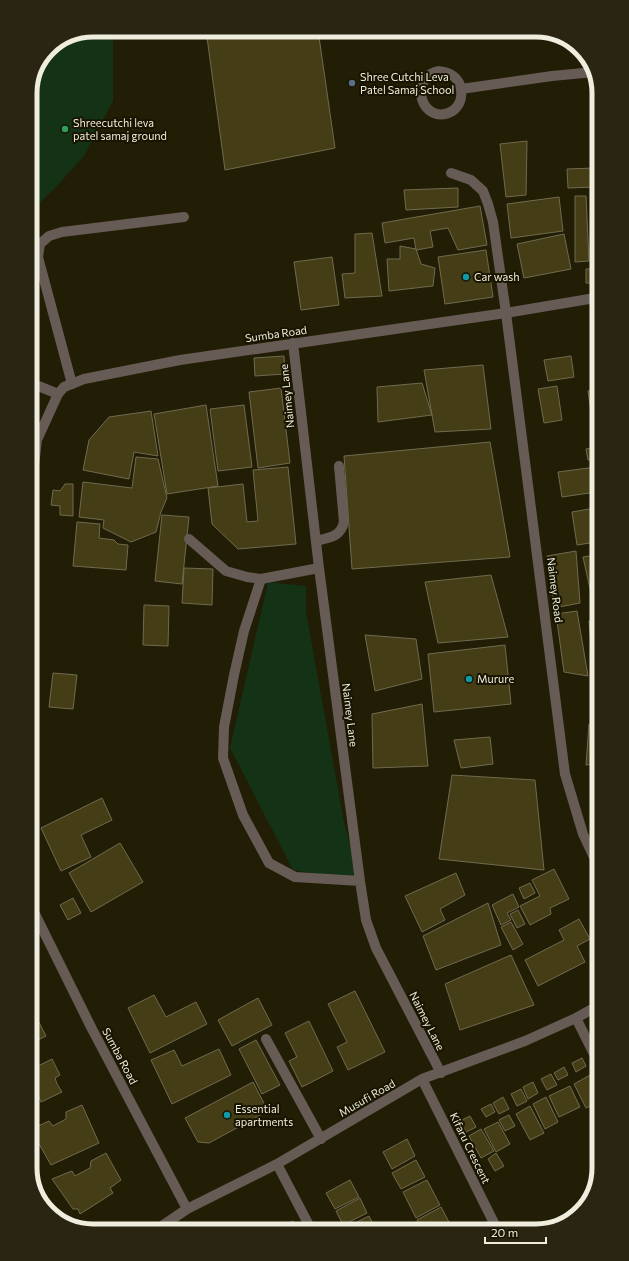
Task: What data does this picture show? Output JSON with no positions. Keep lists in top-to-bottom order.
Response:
{
  "streets": {
    "street": [
      "Sumba Road",
      "Naimey Lane",
      "Naimey Road",
      "Musufi Road",
      "Kifaru Crescent"
    ]
  },
  "crossings": [
    ["Sumba Road", "Naimey Lane"],
    ["Sumba Road", "Naimey Road"],
    ["Sumba Road", "Musufi Road"],
    ["Naimey Lane", "Musufi Road"],
    ["Musufi Road", "Kifaru Crescent"]
  ],
  "places": [
    "Shree Cutchi Leva Patel Samaj School",
    "Shreecutchi leva patel samaj ground",
    "Car wash",
    "Murure",
    "Essential apartments"
  ],
  "scale_bar": "20 m"
}
